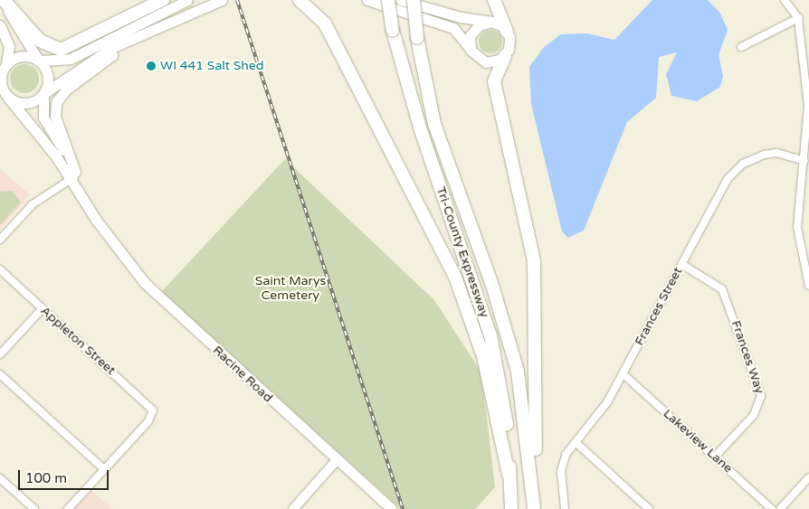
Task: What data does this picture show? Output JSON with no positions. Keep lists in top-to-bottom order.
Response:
{
  "streets": {
    "highway": ["Tri-County Expressway"],
    "main road": ["Racine Road"],
    "street": [
      "Frances Street",
      "Appleton Street",
      "Frances Way",
      "Lakeview Lane"
    ]
  },
  "crossings": [
    ["Frances Street", "Frances Way"],
    ["Frances Street", "Lakeview Lane"],
    ["Frances Way", "Lakeview Lane"]
  ],
  "parks": ["Saint Marys Cemetery"],
  "places": ["WI 441 Salt Shed"],
  "scale_bar": "100 m"
}
